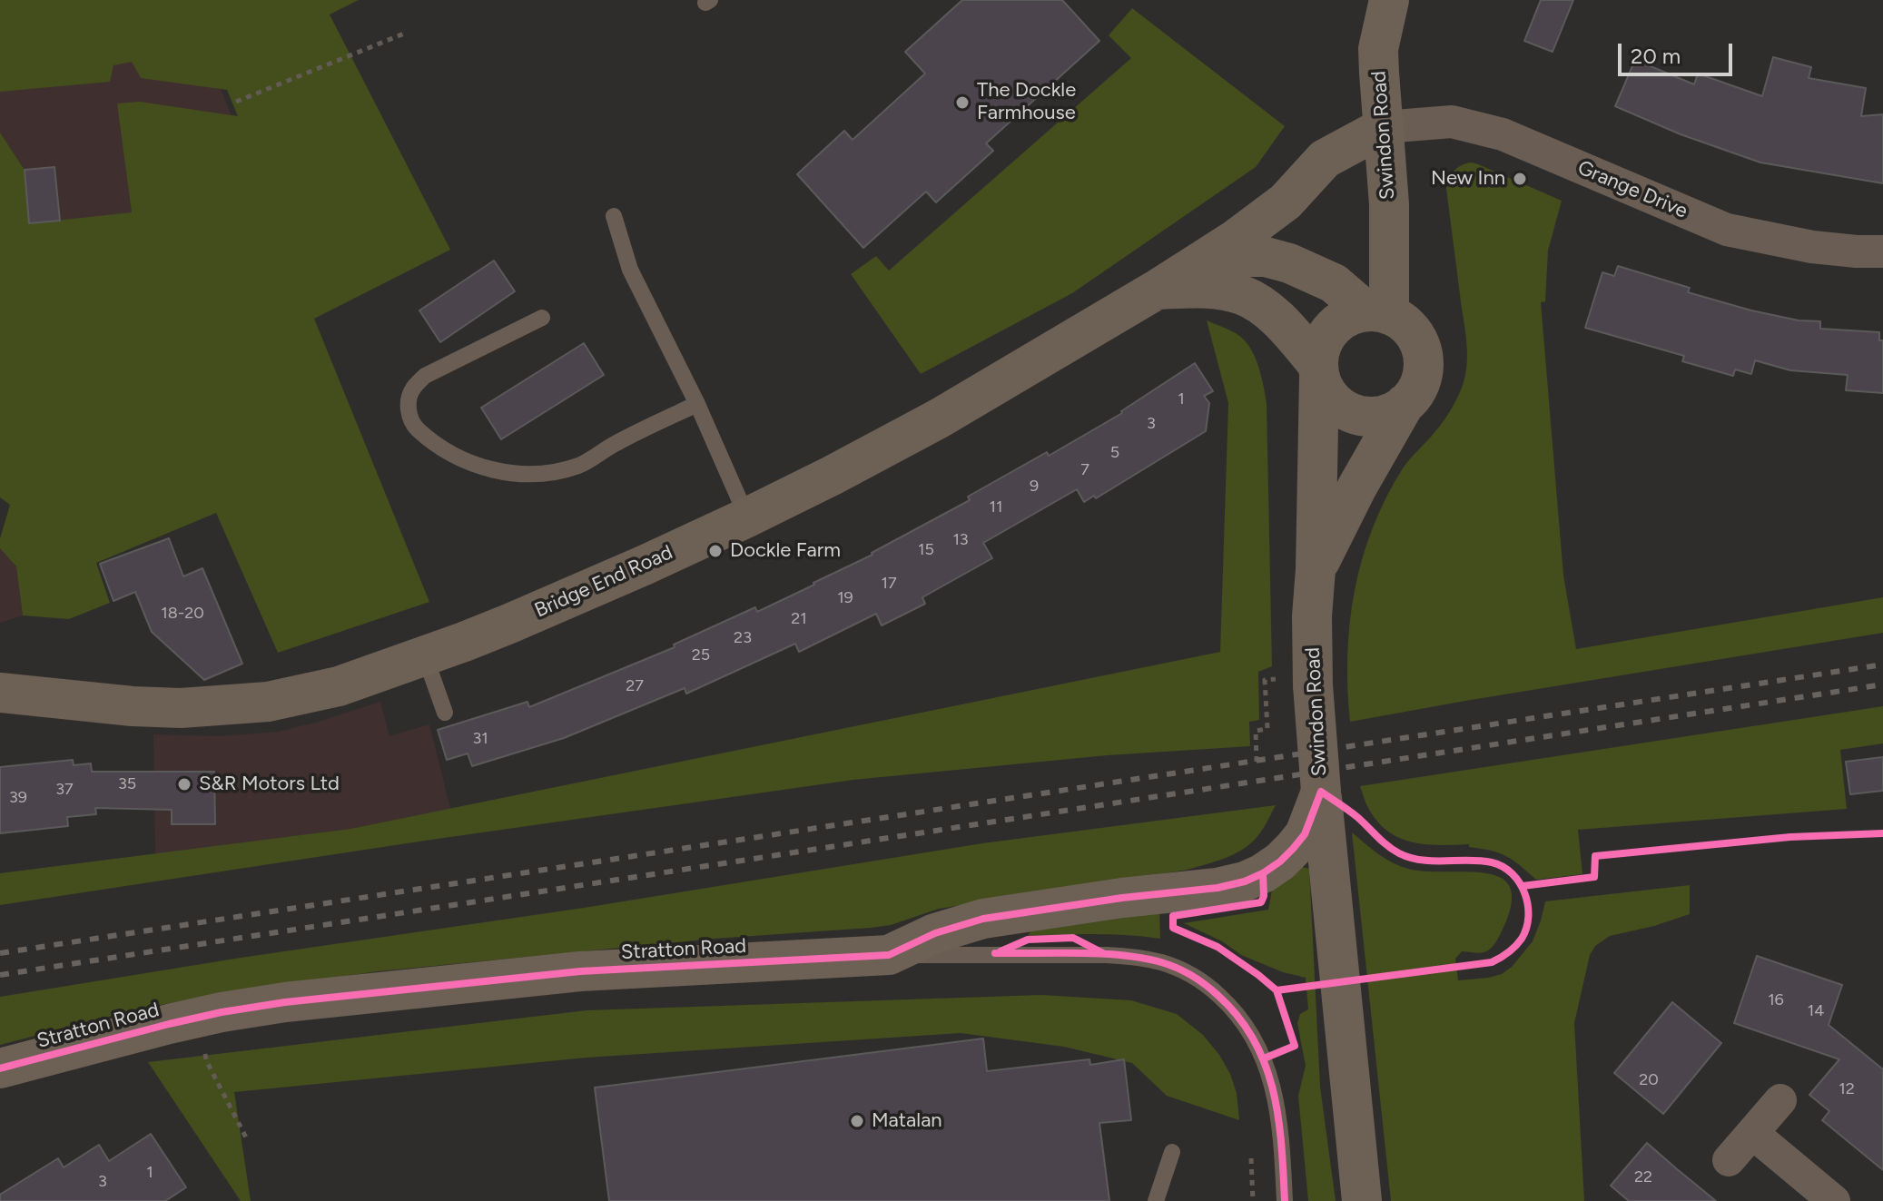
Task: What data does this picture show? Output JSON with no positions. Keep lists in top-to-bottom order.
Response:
{
  "streets": {
    "main road": ["Swindon Road", "Bridge End Road", "Stratton Road"],
    "street": ["Grange Drive"]
  },
  "crossings": [
    ["Swindon Road", "Grange Drive"],
    ["Swindon Road", "Bridge End Road"],
    ["Swindon Road", "Stratton Road"],
    ["Grange Drive", "Bridge End Road"]
  ],
  "places": [
    "The Dockle Farmhouse",
    "New Inn",
    "Dockle Farm",
    "S&R Motors Ltd",
    "Matalan"
  ],
  "house_numbers": [
    "1",
    "3",
    "5",
    "7",
    "9",
    "11",
    "13",
    "15",
    "17",
    "19",
    "18-20",
    "21",
    "23",
    "25",
    "27",
    "31",
    "35",
    "37",
    "39",
    "16",
    "14",
    "20",
    "12",
    "1",
    "22",
    "3"
  ],
  "scale_bar": "20 m"
}
